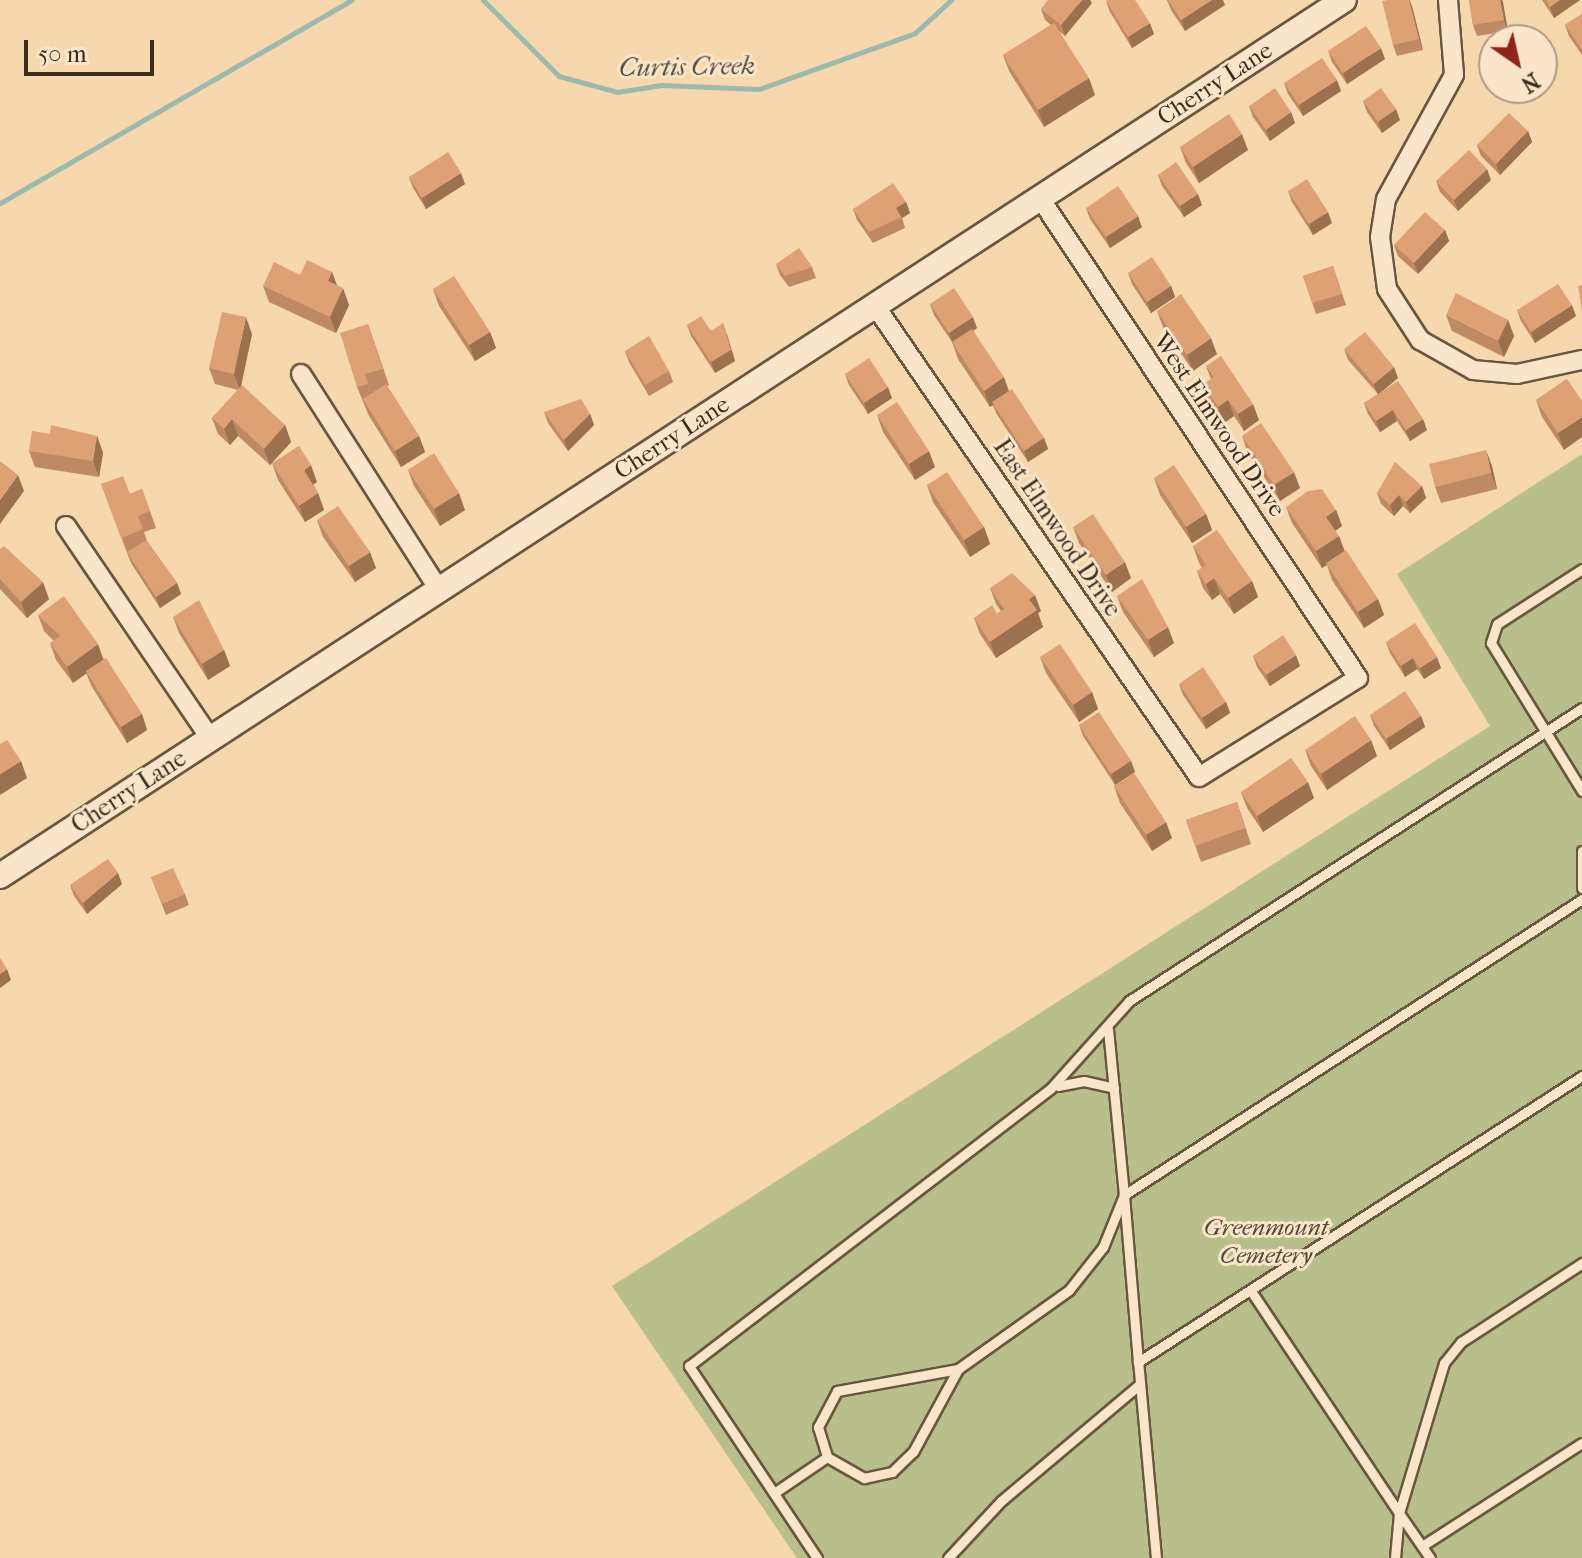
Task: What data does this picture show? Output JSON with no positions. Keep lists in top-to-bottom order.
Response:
{
  "streets": {
    "street": ["Cherry Lane", "West Elmwood Drive", "East Elmwood Drive"]
  },
  "crossings": [
    ["Cherry Lane", "West Elmwood Drive"],
    ["Cherry Lane", "East Elmwood Drive"],
    ["West Elmwood Drive", "East Elmwood Drive"]
  ],
  "water": ["Curtis Creek"],
  "parks": ["Greenmount Cemetery"],
  "scale_bar": "50 m",
  "north": "bottom right"
}
